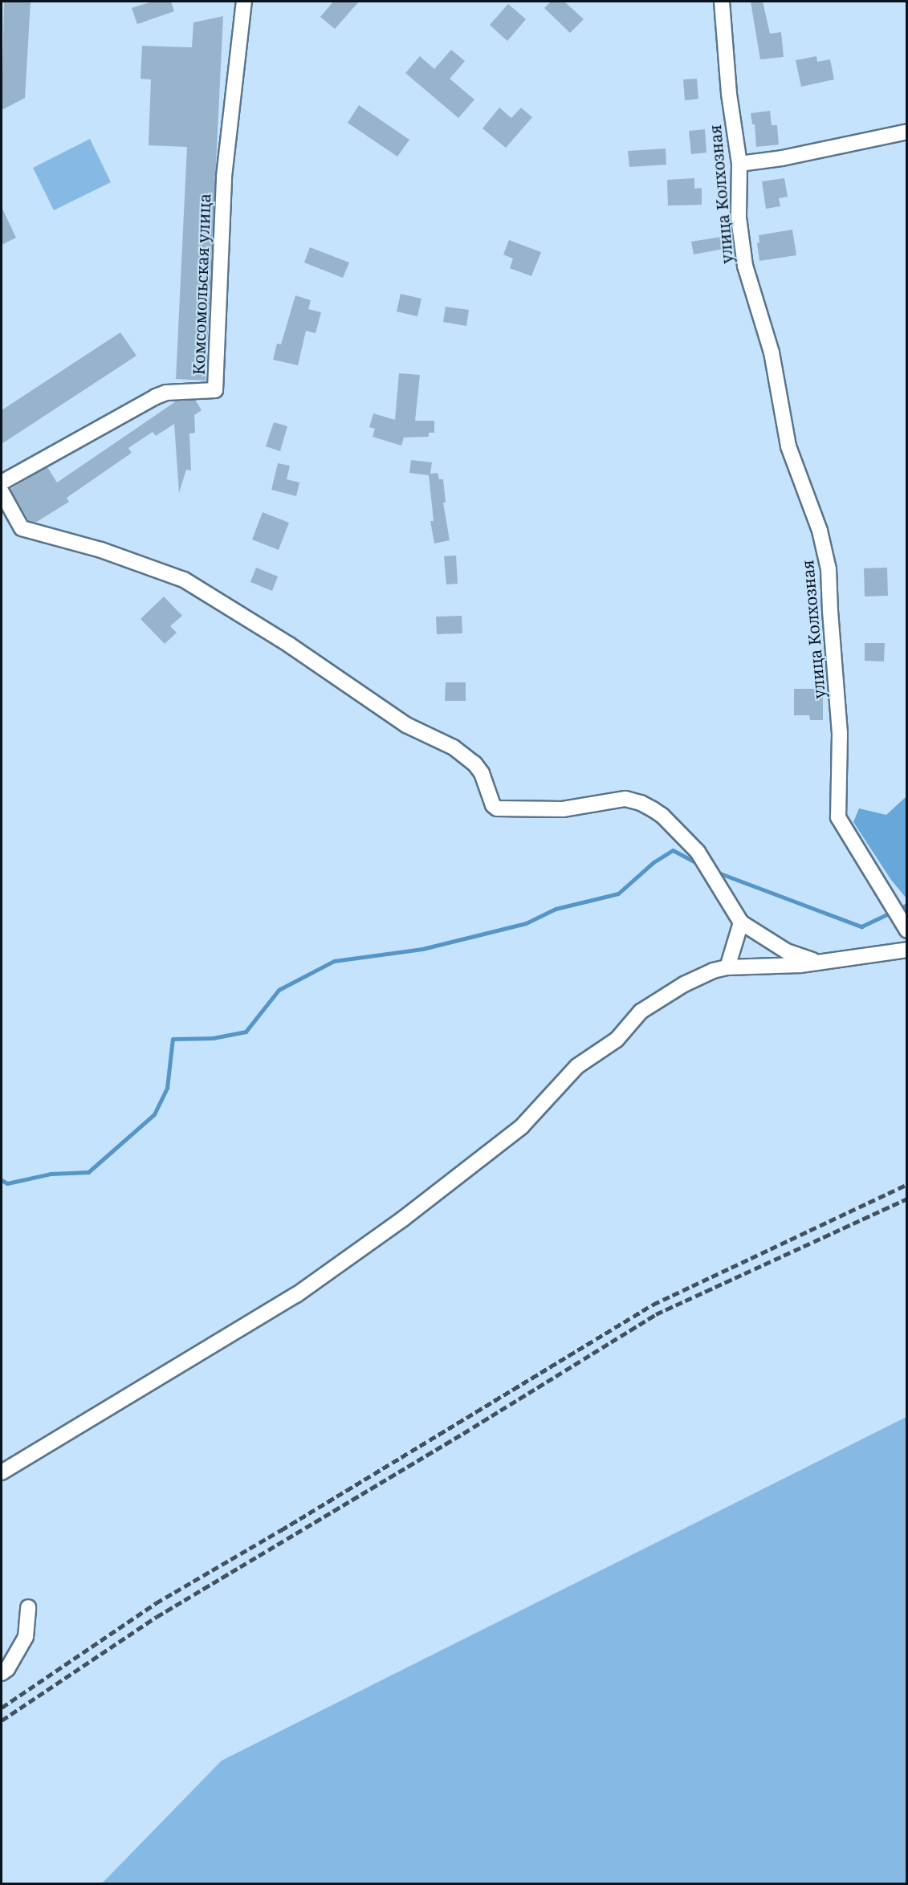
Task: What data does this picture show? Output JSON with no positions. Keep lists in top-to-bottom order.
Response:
{
  "streets": {
    "street": ["улица Колхозная", "Комсомольская улица"]
  }
}
